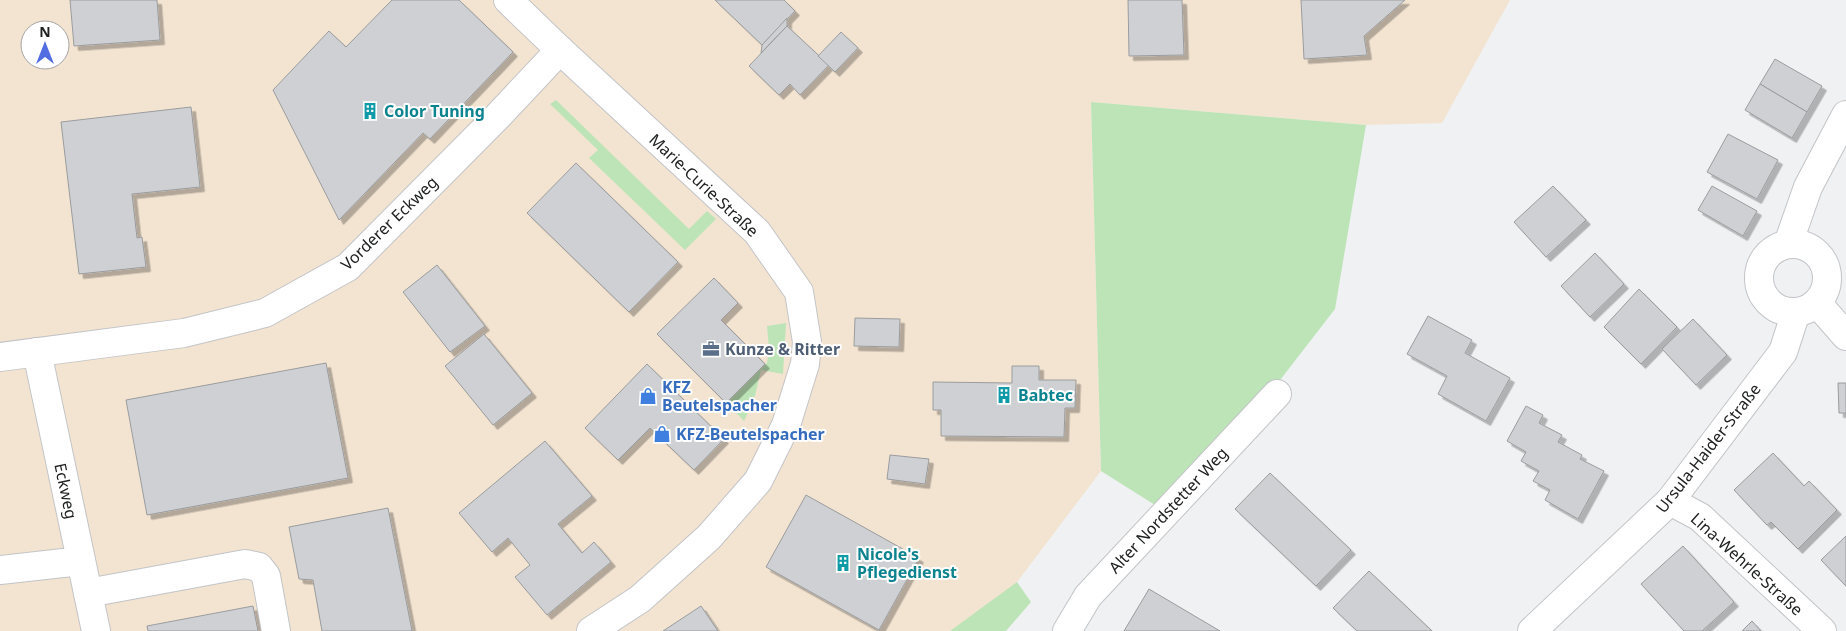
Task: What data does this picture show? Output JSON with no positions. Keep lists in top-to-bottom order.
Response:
{
  "streets": {
    "street": [
      "Marie-Curie-Straße",
      "Vorderer Eckweg",
      "Ursula-Haider-Straße",
      "Eckweg",
      "Alter Nordstetter Weg",
      "Lina-Wehrle-Straße"
    ]
  },
  "crossings": [
    ["Marie-Curie-Straße", "Vorderer Eckweg"],
    ["Vorderer Eckweg", "Eckweg"],
    ["Ursula-Haider-Straße", "Lina-Wehrle-Straße"]
  ],
  "places": {
    "building": ["Color Tuning", "Babtec", "Nicole's Pflegedienst"],
    "office": ["Kunze & Ritter"],
    "shop": ["KFZ Beutelspacher", "KFZ-Beutelspacher"]
  },
  "north": "top"
}
